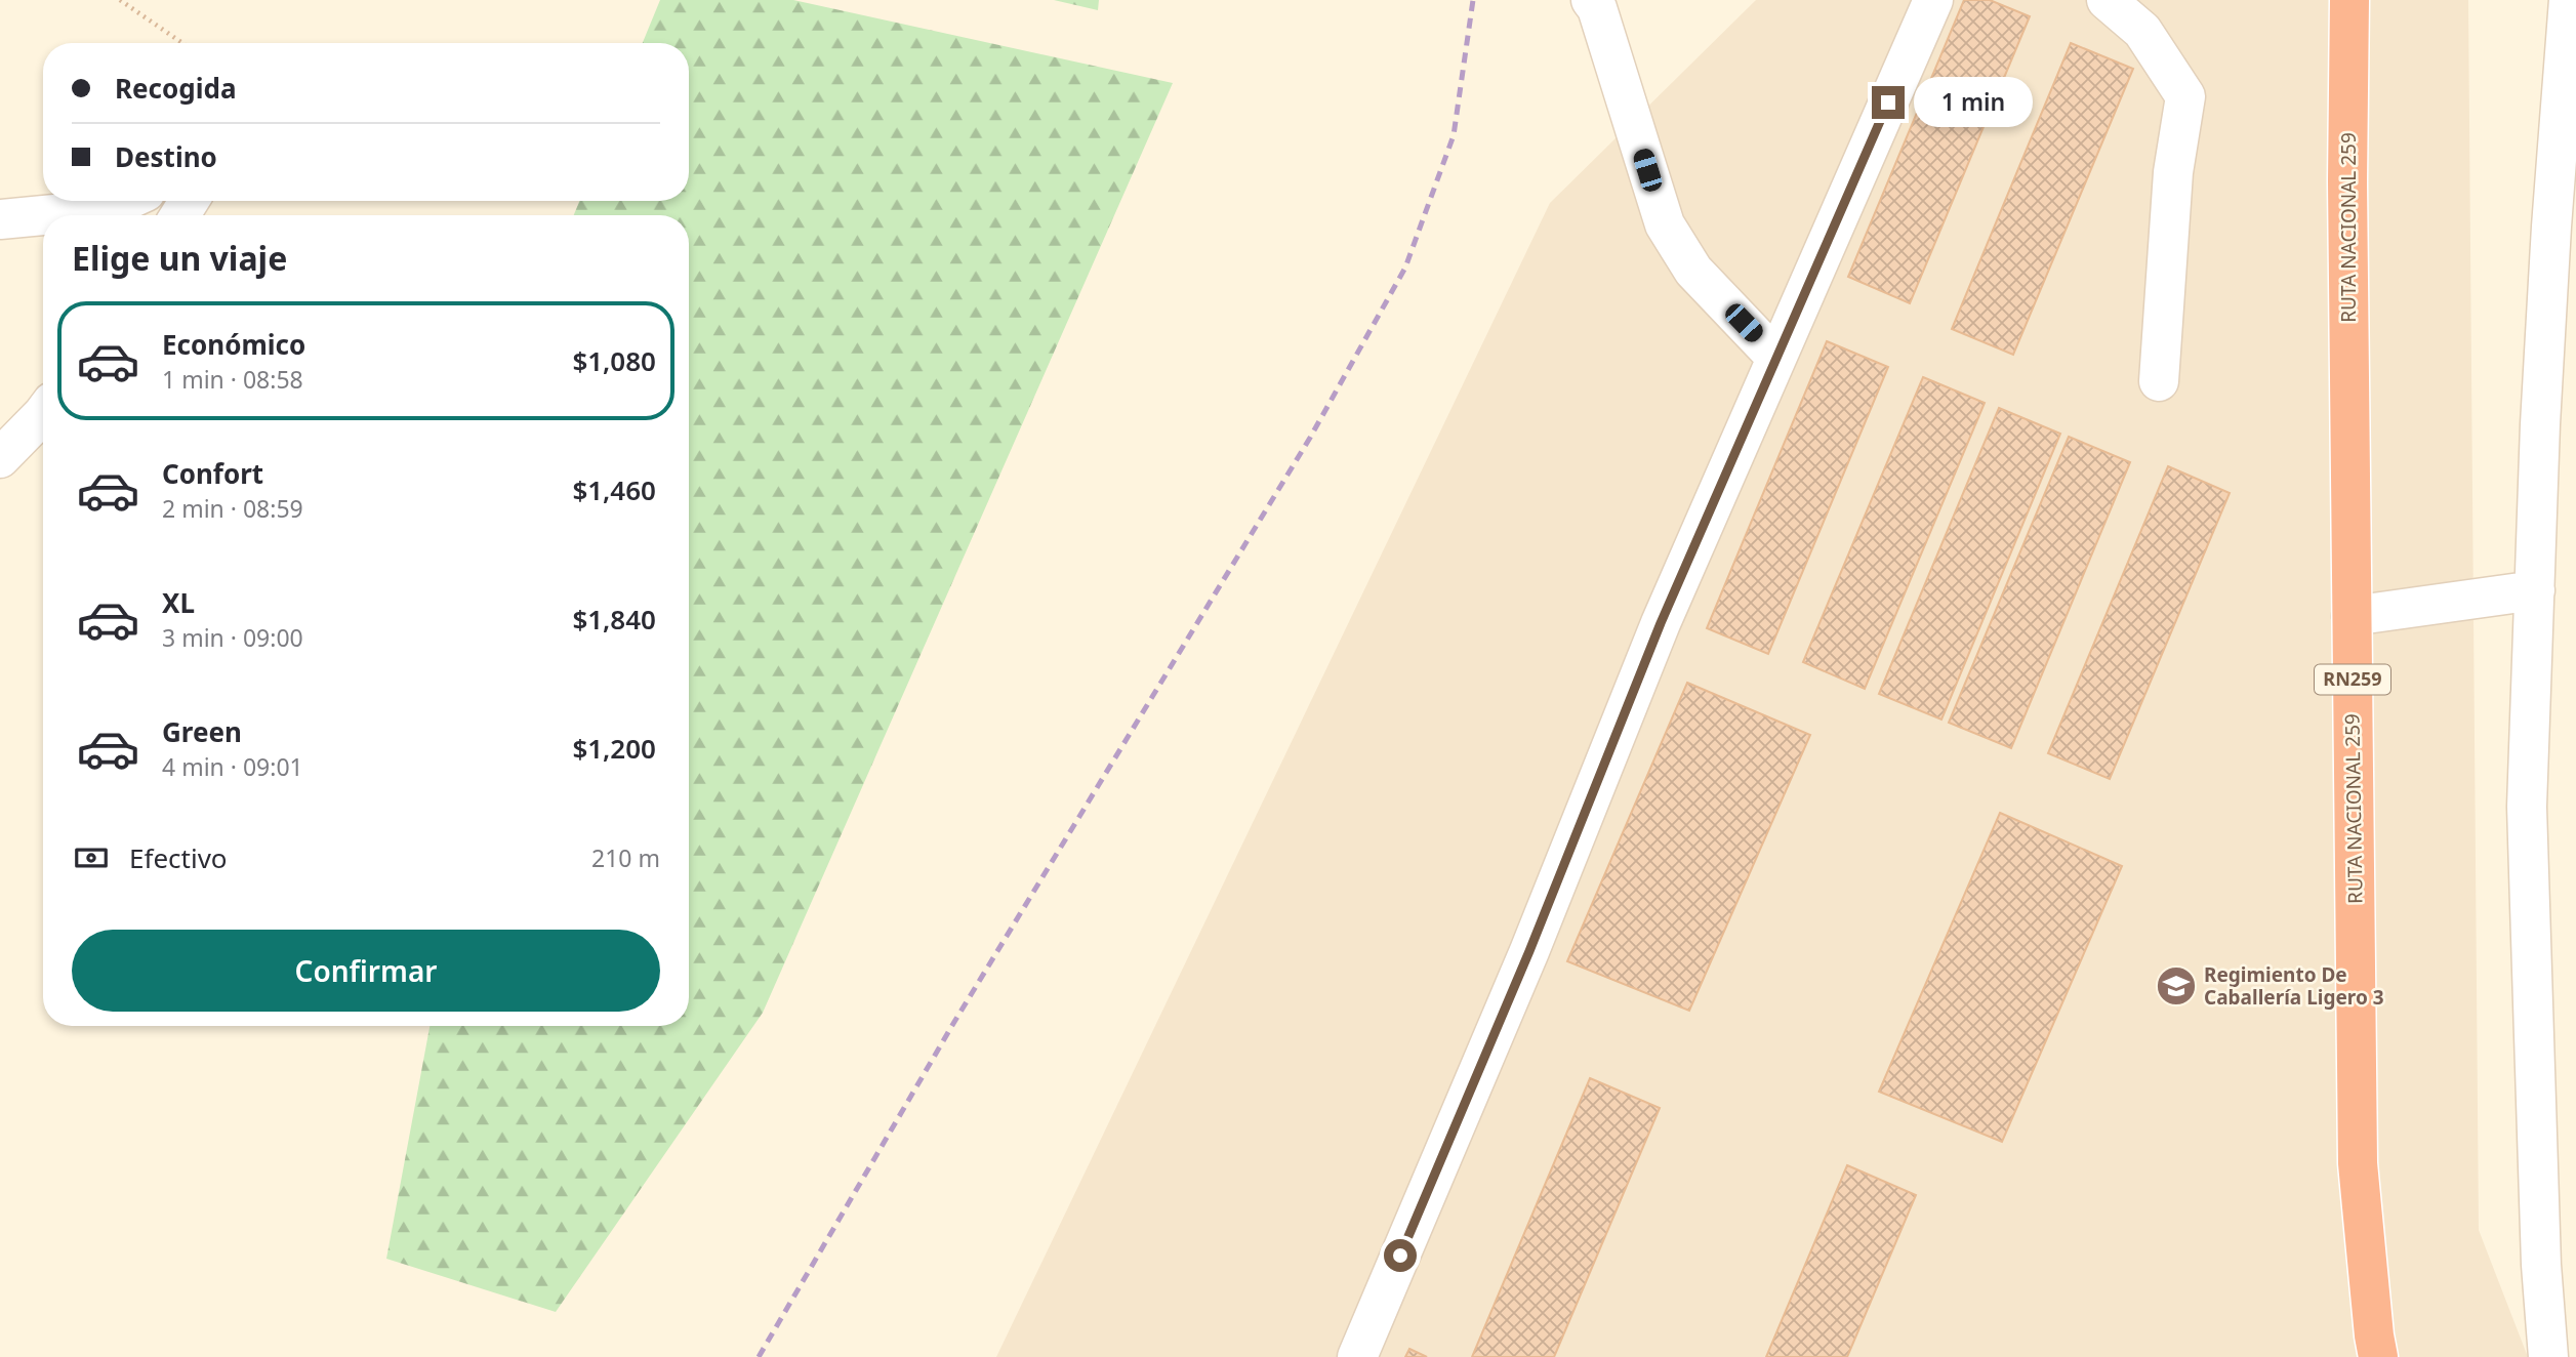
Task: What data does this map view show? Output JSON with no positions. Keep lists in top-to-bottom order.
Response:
{
  "streets": {
    "highway": ["RUTA NACIONAL 259", "RN259"]
  },
  "places": {
    "school or university": ["Regimiento De Caballería Ligero 3"]
  },
  "page": {
    "banner": ["Recogida", "Destino"],
    "bubble": "1 min",
    "heading": "Elige un viaje",
    "list": [
      {
        "name": "Económico",
        "note": "1 min · 08:58",
        "value": "$1,080"
      },
      {
        "name": "Confort",
        "note": "2 min · 08:59",
        "value": "$1,460"
      },
      {
        "name": "XL",
        "note": "3 min · 09:00",
        "value": "$1,840"
      },
      {
        "name": "Green",
        "note": "4 min · 09:01",
        "value": "$1,200"
      }
    ],
    "pay": ["Efectivo", "210 m"],
    "buttons": "Confirmar"
  }
}
